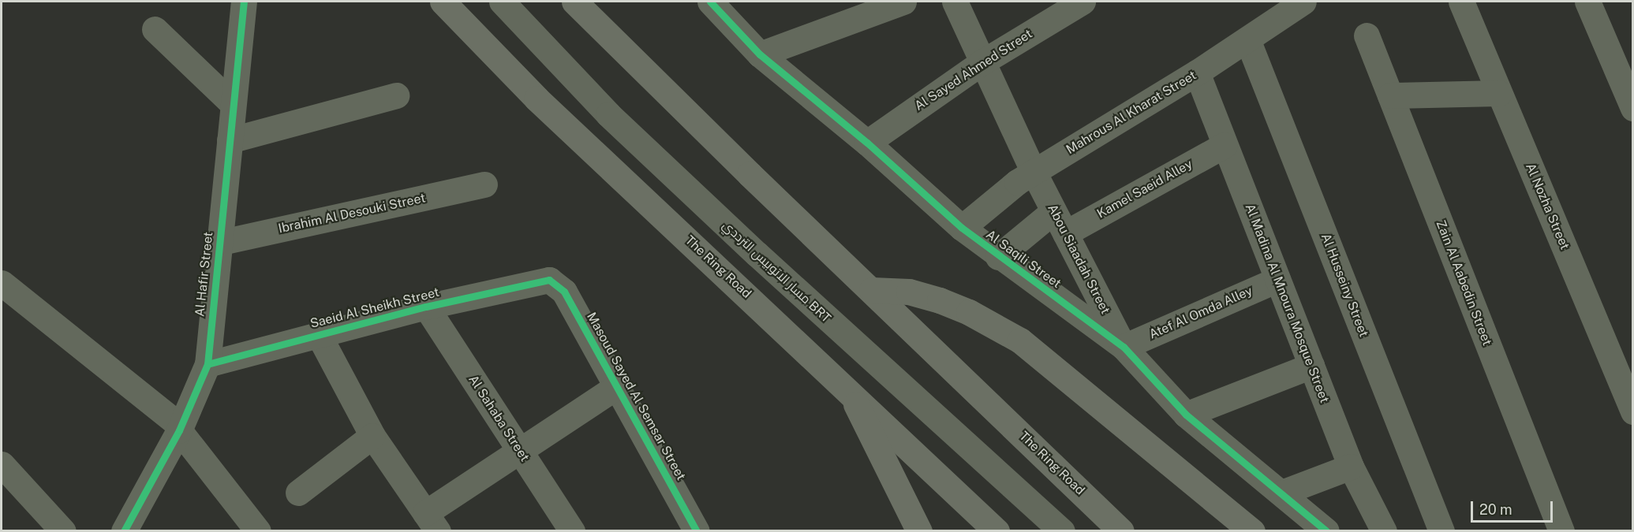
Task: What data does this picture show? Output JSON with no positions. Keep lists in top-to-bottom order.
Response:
{
  "streets": {
    "highway": ["The Ring Road"],
    "street": [
      "Al Sayed Ahmed Street",
      "Mahrous Al Kharat Street",
      "Kamel Saeid Alley",
      "Al Nozha Street",
      "Ibrahim Al Desouki Street",
      "Al Saqili Street",
      "Abou Siaadah Street",
      "مسار الاتوبيس الترددي BRT",
      "Al Hafir Street",
      "Zain Al Aabedin Street",
      "Al Husseiny Street",
      "Al Madina Al Mnoura Mosque Street",
      "Saeid Al Sheikh Street",
      "Atef Al Omda Alley",
      "Masoud Sayed Al Semsar Street",
      "Al Sahaba Street"
    ]
  },
  "crossings": [
    ["Al Sayed Ahmed Street", "Al Saqili Street"],
    ["Al Sayed Ahmed Street", "Abou Siaadah Street"],
    ["Mahrous Al Kharat Street", "Al Saqili Street"],
    ["Mahrous Al Kharat Street", "Abou Siaadah Street"],
    ["Mahrous Al Kharat Street", "Al Husseiny Street"],
    ["Mahrous Al Kharat Street", "Al Madina Al Mnoura Mosque Street"],
    ["Kamel Saeid Alley", "Al Saqili Street"],
    ["Kamel Saeid Alley", "Abou Siaadah Street"],
    ["Kamel Saeid Alley", "Al Madina Al Mnoura Mosque Street"],
    ["Ibrahim Al Desouki Street", "Al Hafir Street"],
    ["Al Saqili Street", "Abou Siaadah Street"],
    ["Al Saqili Street", "Atef Al Omda Alley"],
    ["Abou Siaadah Street", "Atef Al Omda Alley"],
    ["Al Hafir Street", "Saeid Al Sheikh Street"],
    ["Al Madina Al Mnoura Mosque Street", "Atef Al Omda Alley"],
    ["Saeid Al Sheikh Street", "Masoud Sayed Al Semsar Street"],
    ["Saeid Al Sheikh Street", "Al Sahaba Street"]
  ],
  "scale_bar": "20 m"
}
